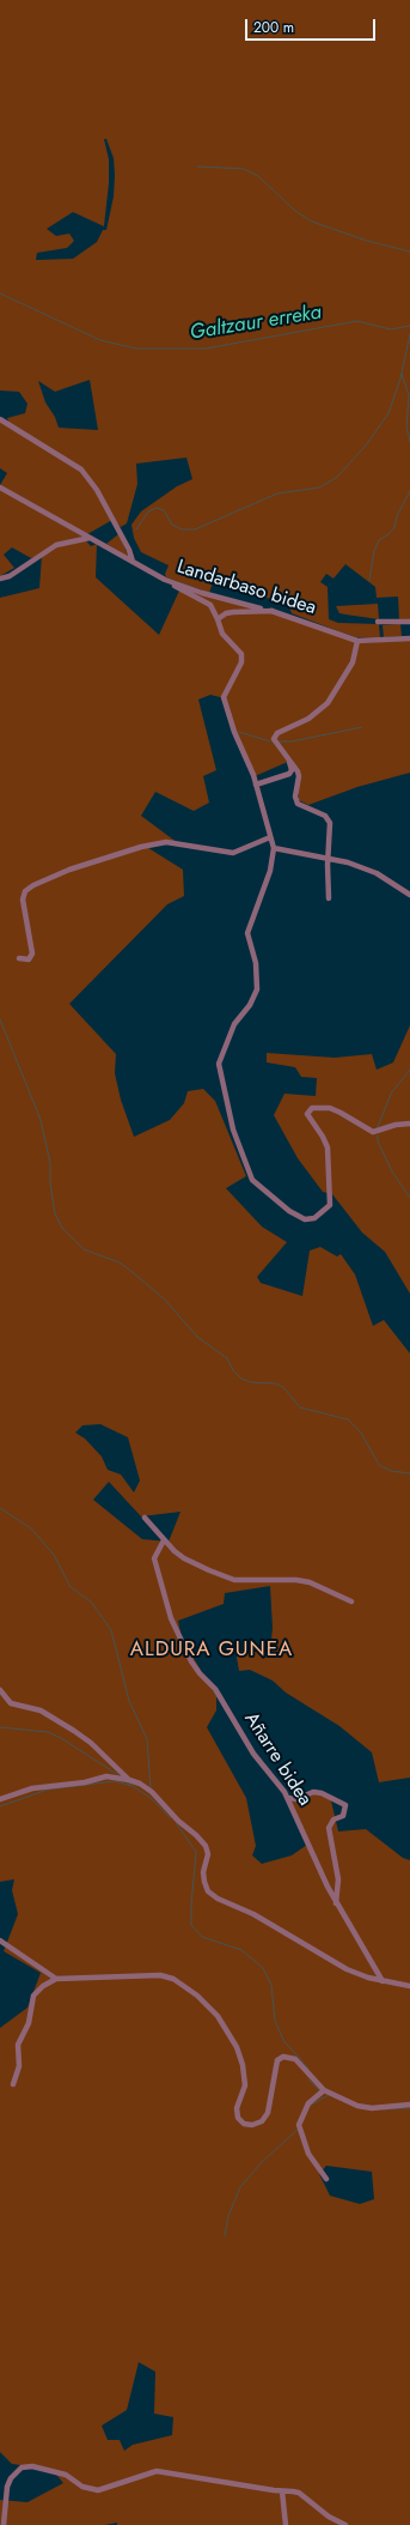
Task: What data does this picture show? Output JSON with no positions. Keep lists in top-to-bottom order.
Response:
{
  "streets": {
    "street": ["Landarbaso bidea", "Añarre bidea"]
  },
  "districts": ["ALDURA GUNEA"],
  "water": ["Galtzaur erreka"],
  "scale_bar": "200 m"
}
